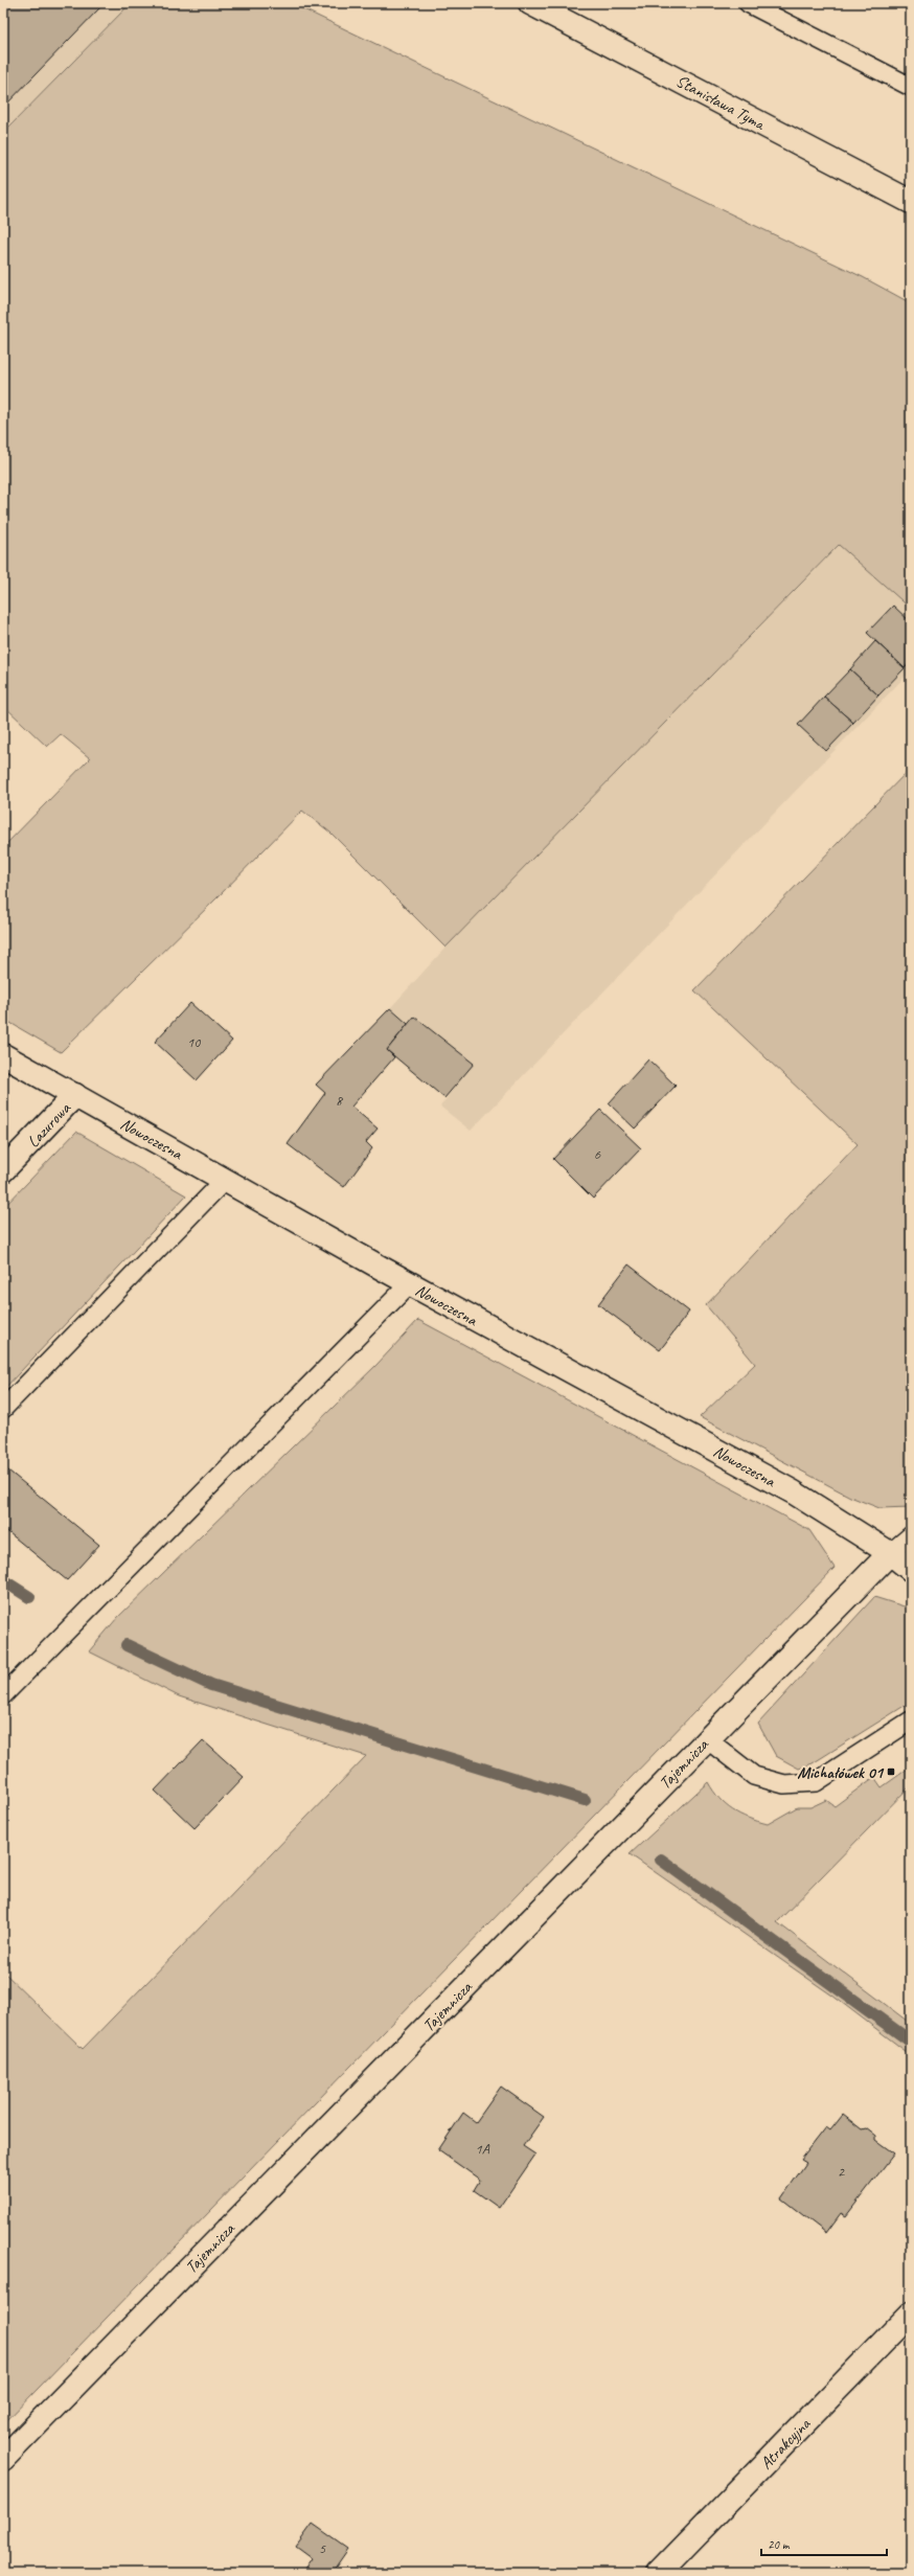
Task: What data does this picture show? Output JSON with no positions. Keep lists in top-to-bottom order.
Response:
{
  "streets": {
    "street": [
      "Stanisława Tyma",
      "Lazurowa",
      "Nowoczesna",
      "Tajemnicza",
      "Atrakcyjna"
    ]
  },
  "crossings": [
    ["Lazurowa", "Nowoczesna"],
    ["Nowoczesna", "Tajemnicza"]
  ],
  "places": {
    "transit": ["Michałówek 01"]
  },
  "house_numbers": [
    "10",
    "8",
    "6",
    "1A",
    "2",
    "5"
  ],
  "scale_bar": "20 m"
}
